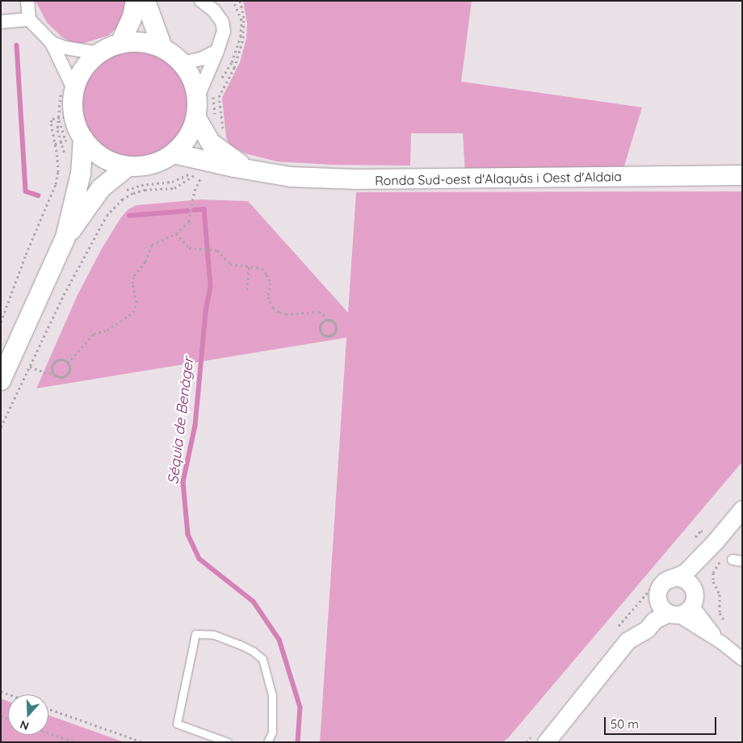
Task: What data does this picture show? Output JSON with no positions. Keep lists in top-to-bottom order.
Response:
{
  "streets": {
    "main road": ["Ronda Sud-oest d'Alaquàs i Oest d'Aldaia"]
  },
  "water": ["Séquia de Benàger"],
  "scale_bar": "50 m",
  "north": "bottom"
}
